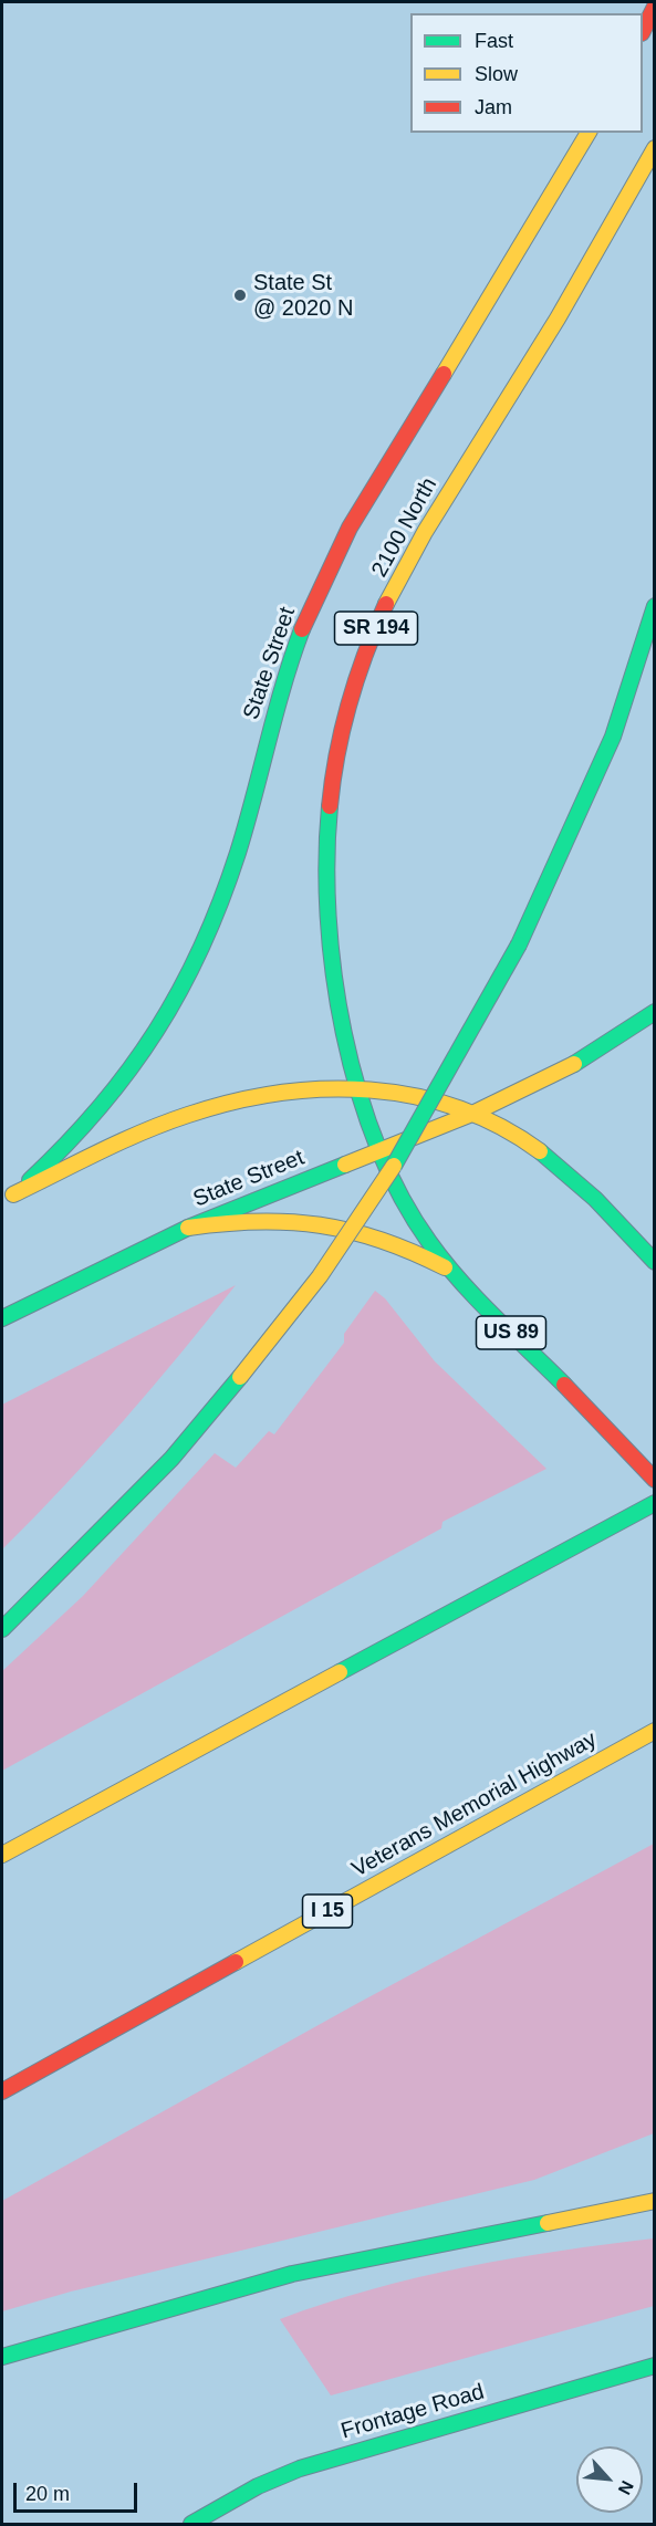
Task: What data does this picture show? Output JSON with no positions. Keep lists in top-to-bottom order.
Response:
{
  "streets": {
    "main road": [
      "2100 North",
      "SR 194",
      "State Street",
      "US 89",
      "Veterans Memorial Highway",
      "I 15",
      "Frontage Road"
    ]
  },
  "crossings": [
    ["2100 North", "SR 194"],
    ["SR 194", "State Street"],
    ["SR 194", "US 89"],
    ["State Street", "US 89"]
  ],
  "places": ["State St @ 2020 N"],
  "legend": ["Fast", "Slow", "Jam"],
  "scale_bar": "20 m",
  "north": "bottom right"
}
